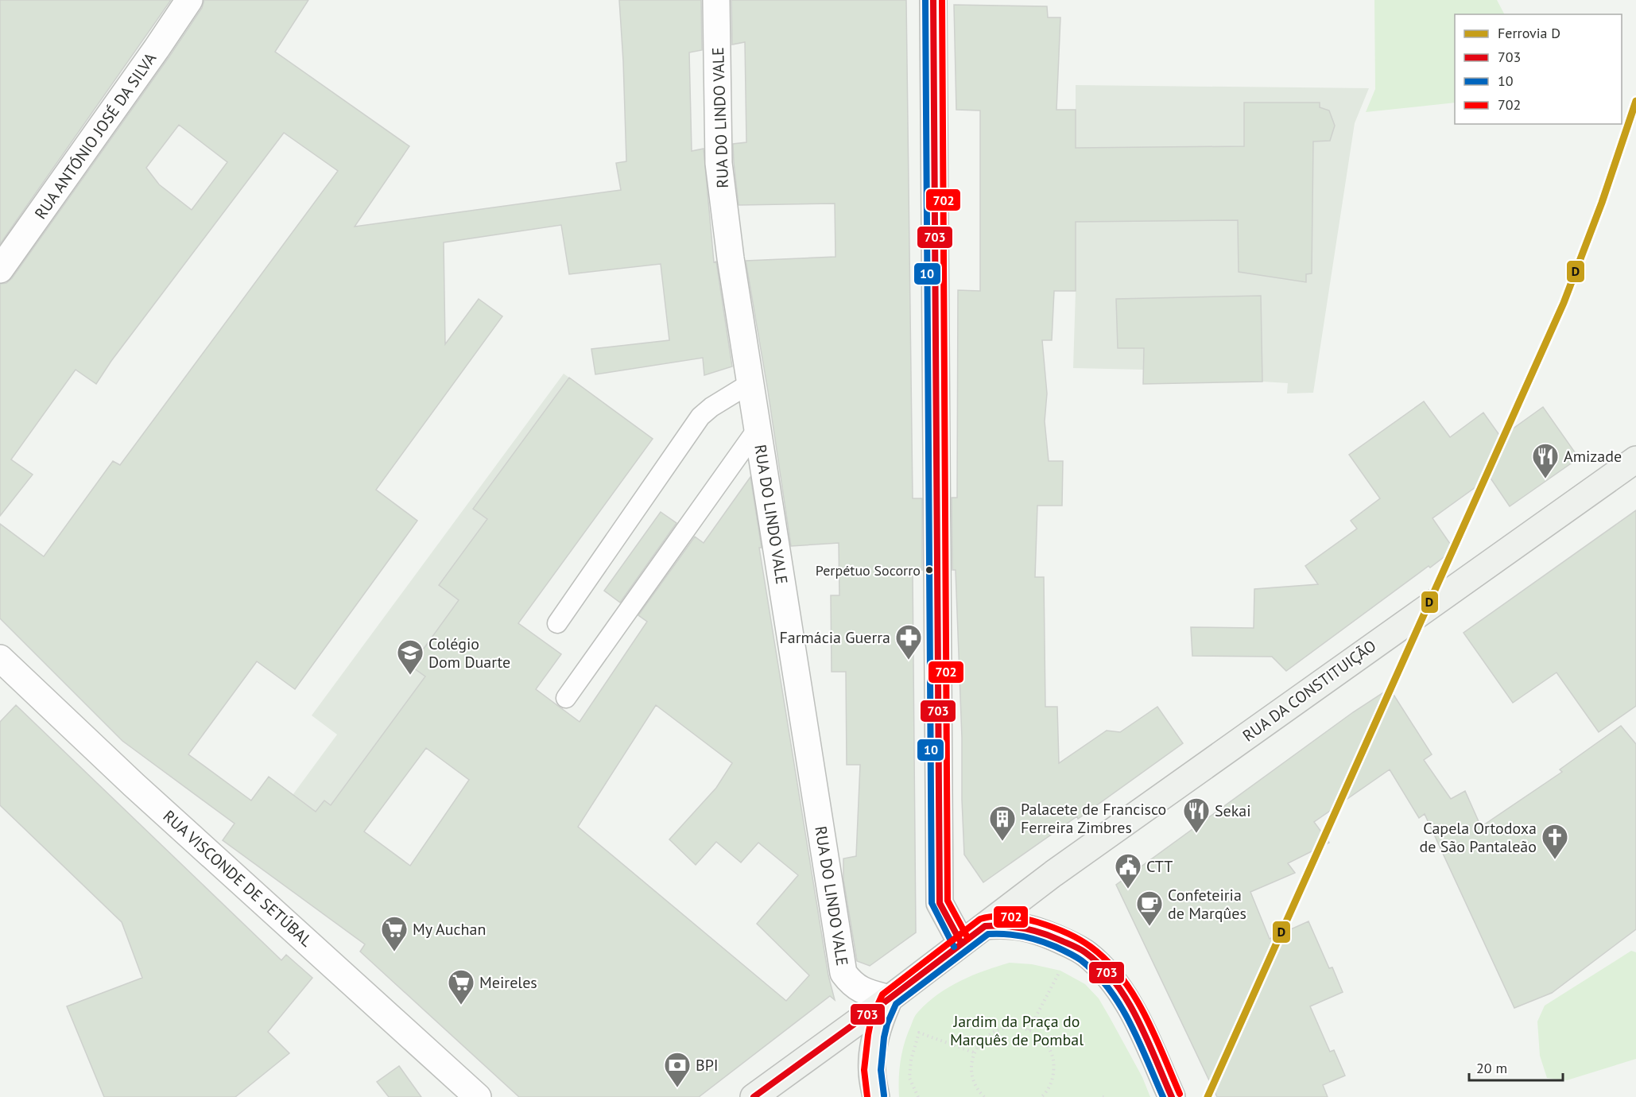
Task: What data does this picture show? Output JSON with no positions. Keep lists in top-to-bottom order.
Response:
{
  "streets": {
    "main road": ["RUA DA CONSTITUIÇÃO"],
    "street": ["RUA DO LINDO VALE", "RUA ANTÓNIO JOSÉ DA SILVA", "RUA VISCONDE DE SETÚBAL"]
  },
  "crossings": [
    ["RUA DO LINDO VALE", "RUA DA CONSTITUIÇÃO"]
  ],
  "parks": ["Jardim da Praça do Marquês de Pombal"],
  "places": {
    "restaurant": ["Amizade", "Sekai"],
    "other": ["Perpétuo Socorro"],
    "pharmacy": ["Farmácia Guerra"],
    "school or university": ["Colégio Dom Duarte"],
    "building": ["Palacete de Francisco Ferreira Zimbres"],
    "church": ["Capela Ortodoxa de São Pantaleão"],
    "public building": ["CTT"],
    "cafe": ["Confeteiria de Marqûes"],
    "supermarket": ["My Auchan", "Meireles"],
    "bank": ["BPI"]
  },
  "lines": [
    "transit line 703",
    "transit line 10",
    "transit line 702",
    "rail line D"
  ],
  "legend": [
    "Ferrovia D",
    "703",
    "10",
    "702"
  ],
  "scale_bar": "20 m"
}
